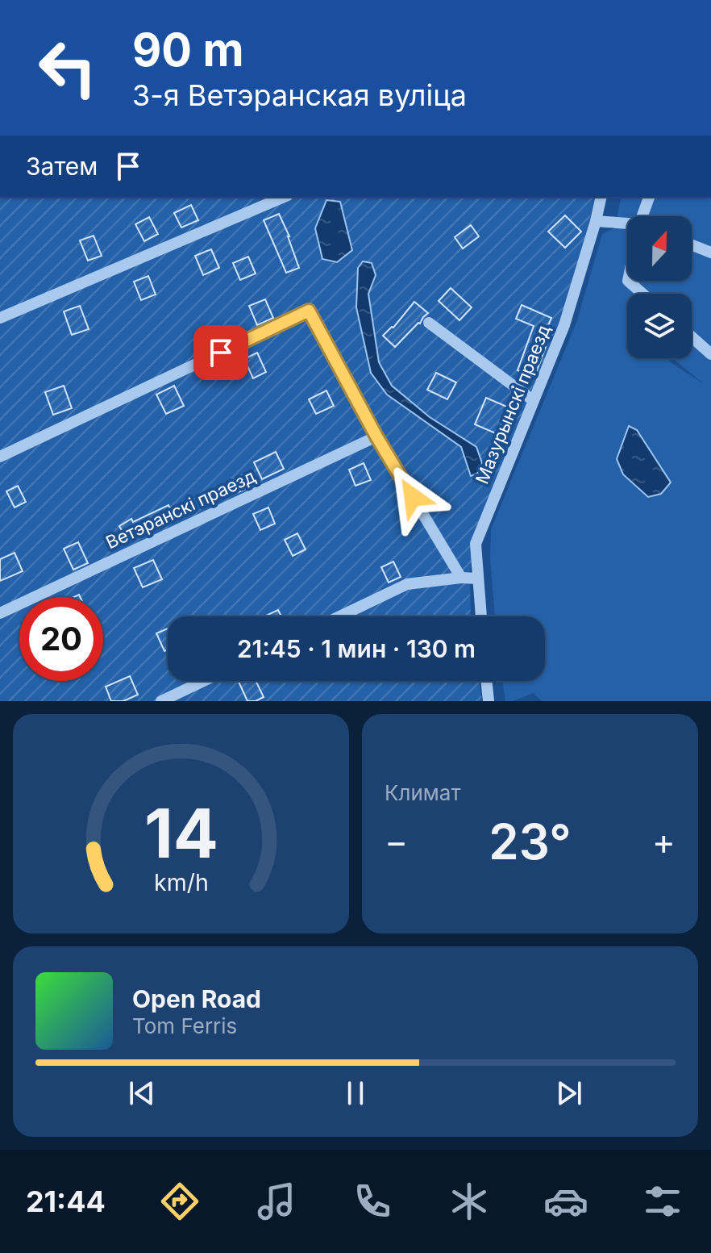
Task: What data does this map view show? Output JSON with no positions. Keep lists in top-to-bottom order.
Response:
{
  "streets": {
    "street": ["Мазурынскі праезд", "Ветэранскі праезд"]
  },
  "north": "top",
  "page": {
    "turn": ["90 m", "3-я Ветэранская вуліца"],
    "then": "Затем",
    "limit": "20",
    "trip": "21:45 · 1 мин · 130 m",
    "tile": "Климат",
    "heat": ["−", "23°", "+"],
    "song": ["Open Road", "Tom Ferris"],
    "tabs": "21:44",
    "gauge": ["14", "km/h"]
  }
}
